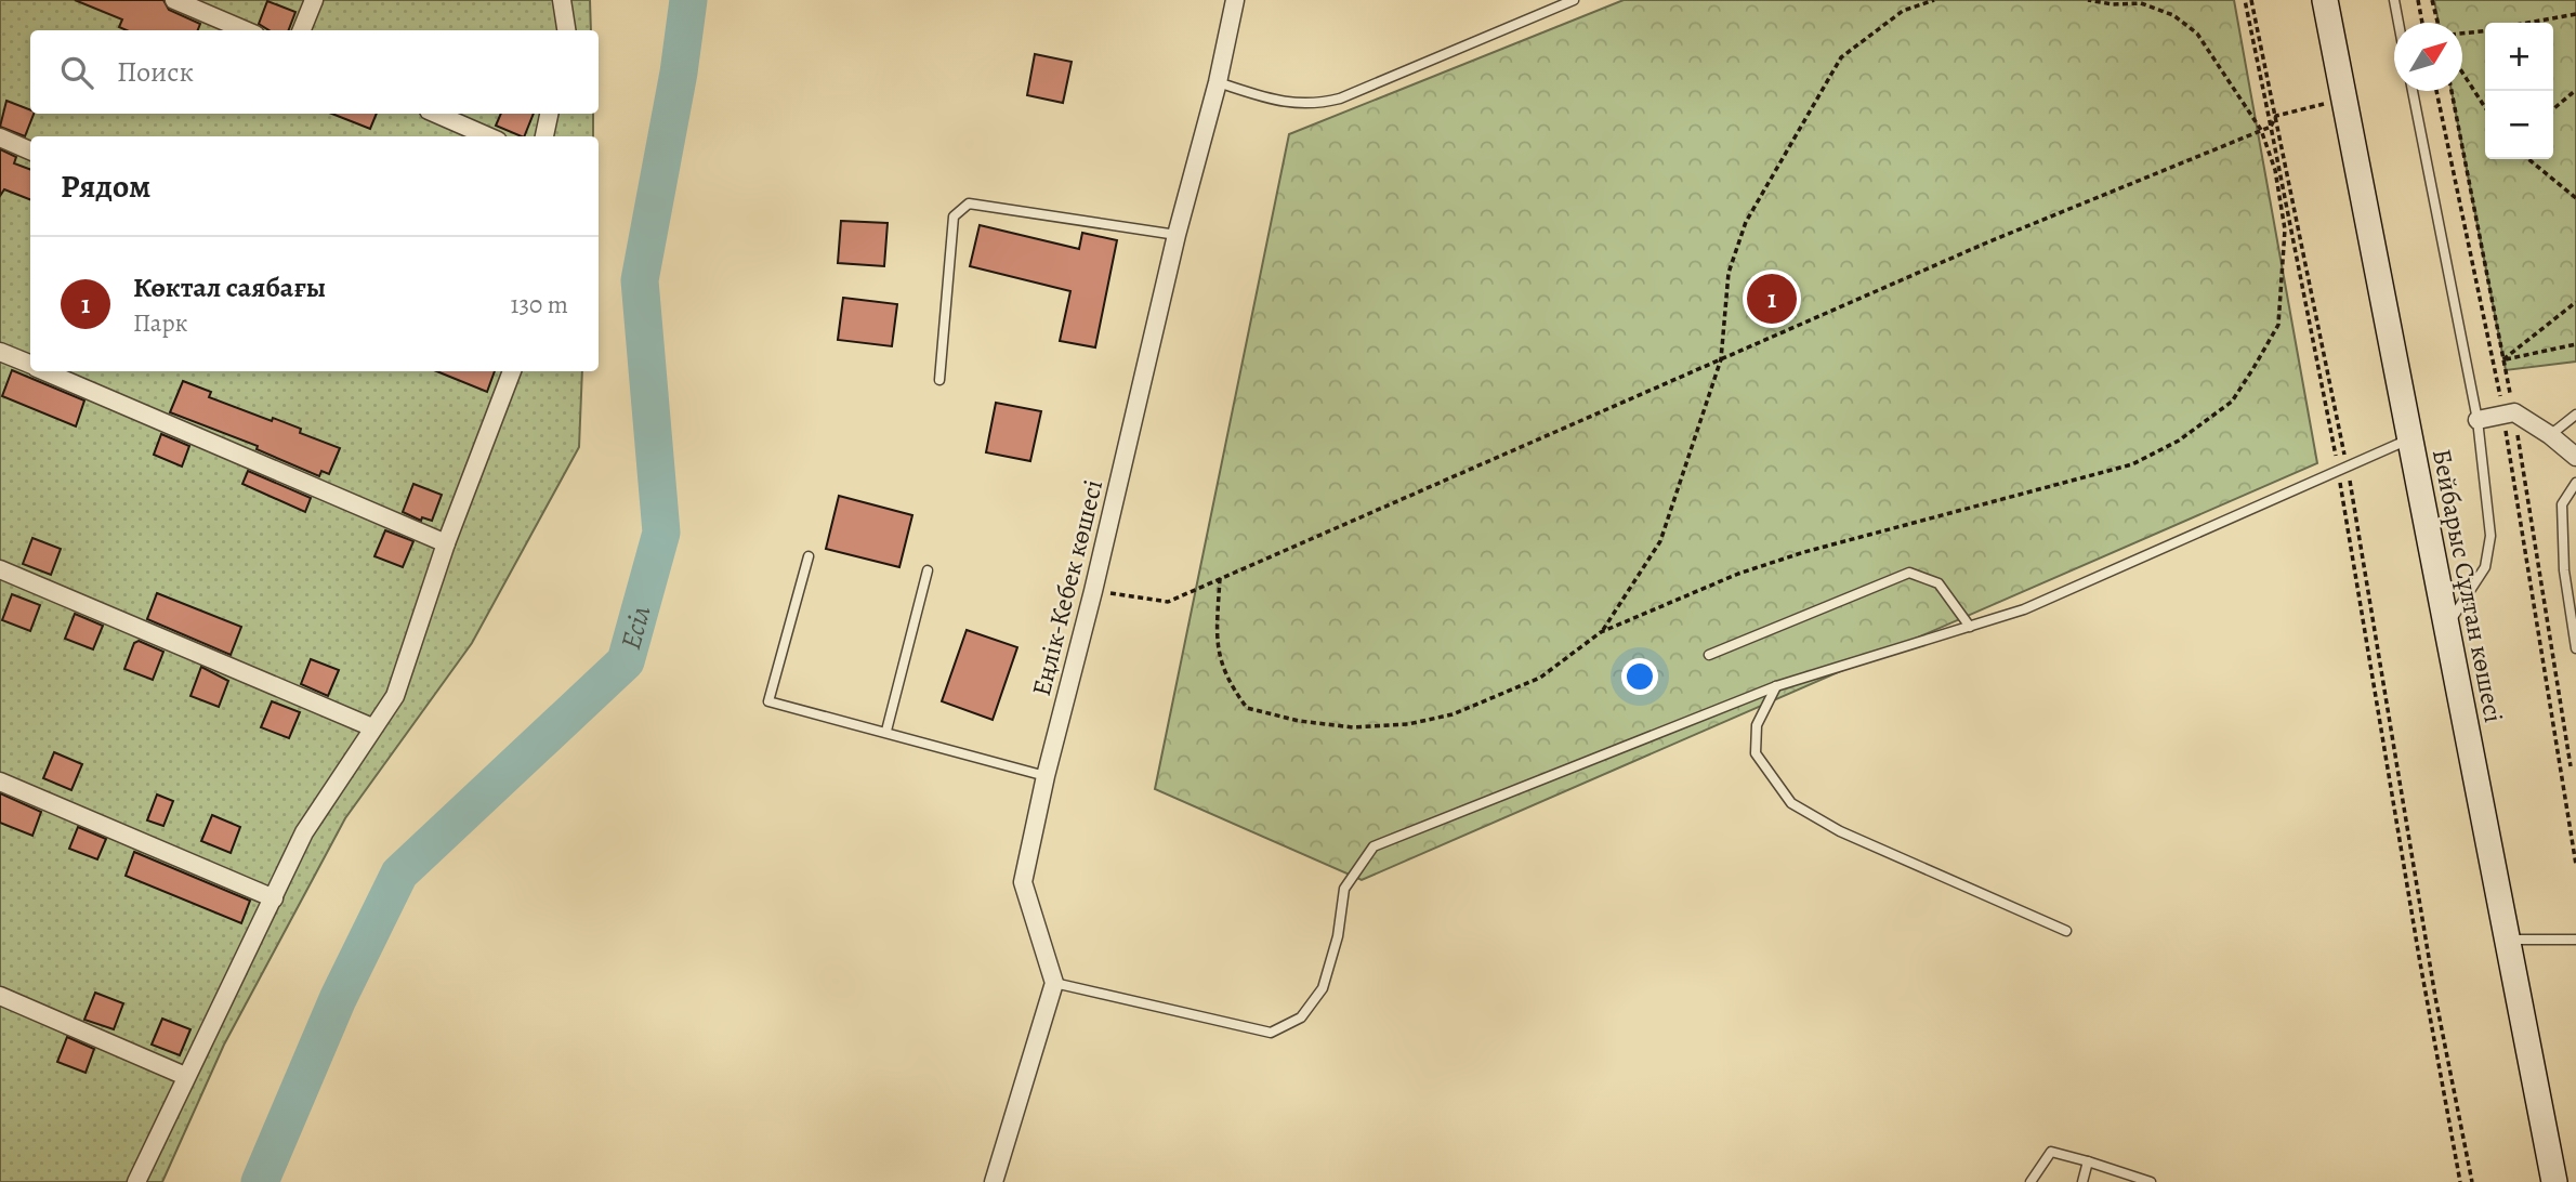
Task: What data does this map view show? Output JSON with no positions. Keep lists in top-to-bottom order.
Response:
{
  "streets": {
    "street": ["Бейбарыс Сұлтан көшесі", "Еңлік-Кебек көшесі"]
  },
  "water": ["Есіл"],
  "north": "top right",
  "page": {
    "map_buttons": ["+", "−"],
    "search": "Поиск",
    "heading": "Рядом",
    "list": [
      {
        "mark": "1",
        "name": "Көктал саябағы",
        "note": "Парк",
        "value": "130 m"
      }
    ],
    "pins": "1"
  }
}
